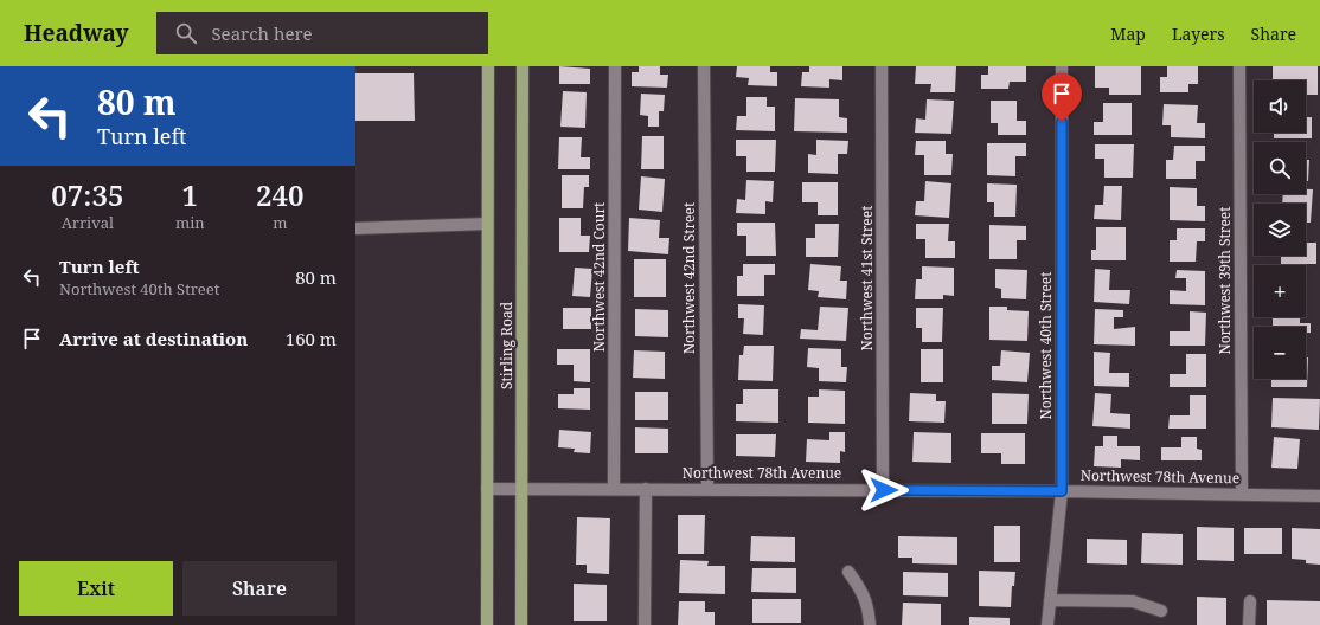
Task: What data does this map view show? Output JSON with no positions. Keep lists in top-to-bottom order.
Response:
{
  "streets": {
    "main road": ["Stirling Road"],
    "street": [
      "Northwest 42nd Court",
      "Northwest 42nd Street",
      "Northwest 41st Street",
      "Northwest 39th Street",
      "Northwest 40th Street",
      "Northwest 78th Avenue"
    ]
  },
  "crossings": [
    ["Northwest 42nd Court", "Northwest 78th Avenue"],
    ["Northwest 42nd Street", "Northwest 78th Avenue"],
    ["Northwest 41st Street", "Northwest 78th Avenue"],
    ["Northwest 39th Street", "Northwest 78th Avenue"],
    ["Stirling Road", "Northwest 78th Avenue"],
    ["Northwest 40th Street", "Northwest 78th Avenue"]
  ],
  "page": {
    "header": "Headway",
    "search": "Search here",
    "nav": ["Map", "Layers", "Share"],
    "turn": ["80 m", "Turn left"],
    "map_buttons": ["+", "−"],
    "eta": [
      "07:35",
      "Arrival",
      "1",
      "min",
      "240",
      "m"
    ],
    "list": [
      {
        "name": "Turn left",
        "note": "Northwest 40th Street",
        "value": "80 m"
      },
      {
        "name": "Arrive at destination",
        "value": "160 m"
      }
    ],
    "buttons": ["Exit", "Share"]
  }
}
